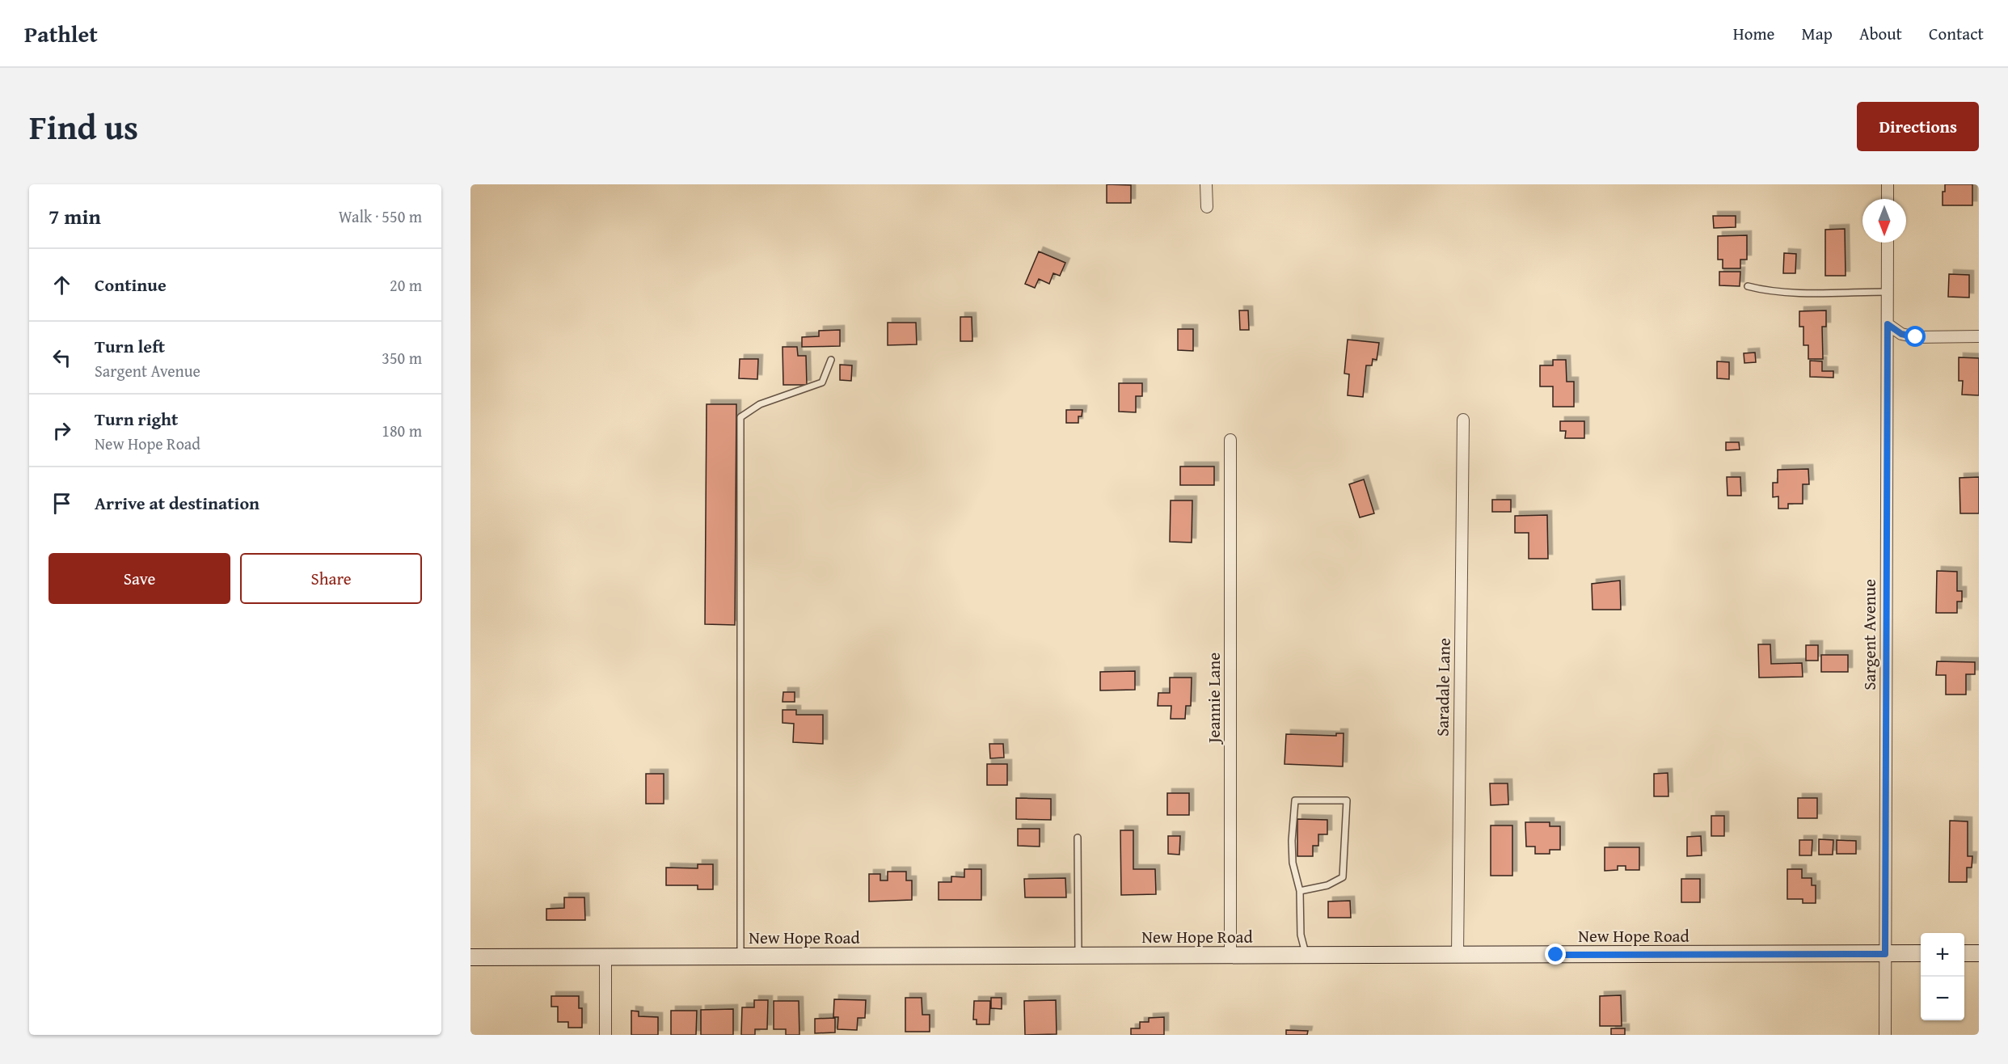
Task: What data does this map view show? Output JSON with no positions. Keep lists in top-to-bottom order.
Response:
{
  "streets": {
    "main road": ["New Hope Road"],
    "street": ["Sargent Avenue", "Saradale Lane", "Jeannie Lane"]
  },
  "crossings": [
    ["Sargent Avenue", "New Hope Road"],
    ["Saradale Lane", "New Hope Road"],
    ["Jeannie Lane", "New Hope Road"]
  ],
  "north": "bottom",
  "page": {
    "header": "Pathlet",
    "nav": [
      "Home",
      "Map",
      "About",
      "Contact"
    ],
    "title": "Find us",
    "buttons": [
      "Directions",
      ["Save", "Share"]
    ],
    "heading": ["7 min", "Walk · 550 m"],
    "list": [
      ["Continue", "20 m"],
      ["Turn left", "Sargent Avenue", "350 m"],
      ["Turn right", "New Hope Road", "180 m"],
      "Arrive at destination"
    ],
    "map_buttons": ["+", "−"]
  }
}
